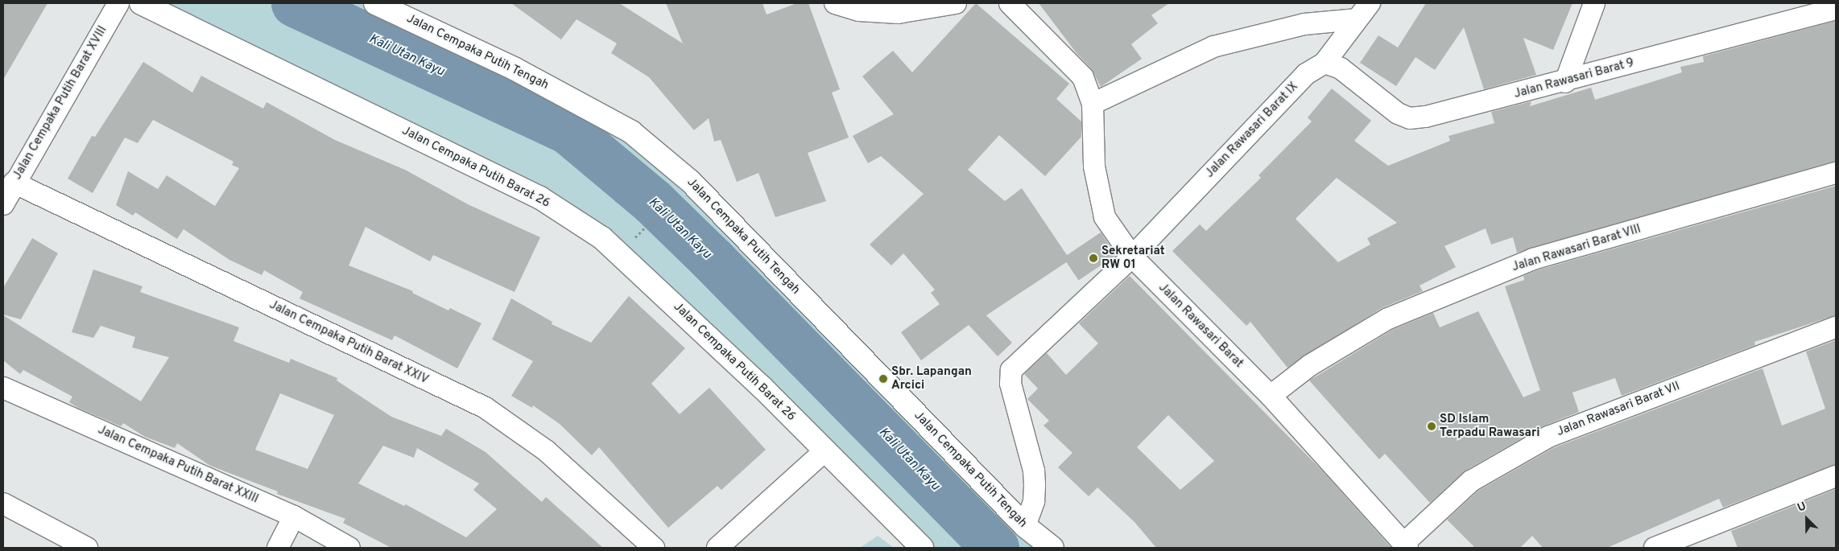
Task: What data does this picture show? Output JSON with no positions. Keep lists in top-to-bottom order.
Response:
{
  "streets": {
    "street": [
      "Jalan Cempaka Putih Tengah",
      "Jalan Rawasari Barat 9",
      "Jalan Cempaka Putih Barat XVIII",
      "Jalan Rawasari Barat IX",
      "Jalan Cempaka Putih Barat 26",
      "Jalan Rawasari Barat VIII",
      "Jalan Rawasari Barat",
      "Jalan Cempaka Putih Barat XXIV",
      "Jalan Rawasari Barat VII",
      "Jalan Cempaka Putih Barat XXIII"
    ]
  },
  "crossings": [
    ["Jalan Rawasari Barat 9", "Jalan Rawasari Barat IX"],
    ["Jalan Cempaka Putih Barat XVIII", "Jalan Cempaka Putih Barat XXIV"],
    ["Jalan Rawasari Barat IX", "Jalan Rawasari Barat"],
    ["Jalan Rawasari Barat VIII", "Jalan Rawasari Barat"],
    ["Jalan Rawasari Barat", "Jalan Rawasari Barat VII"]
  ],
  "water": ["Kali Utan Kayu"],
  "places": ["Sekretariat RW 01", "Sbr. Lapangan Arcici", "SD Islam Terpadu Rawasari"],
  "north": "top left"
}
